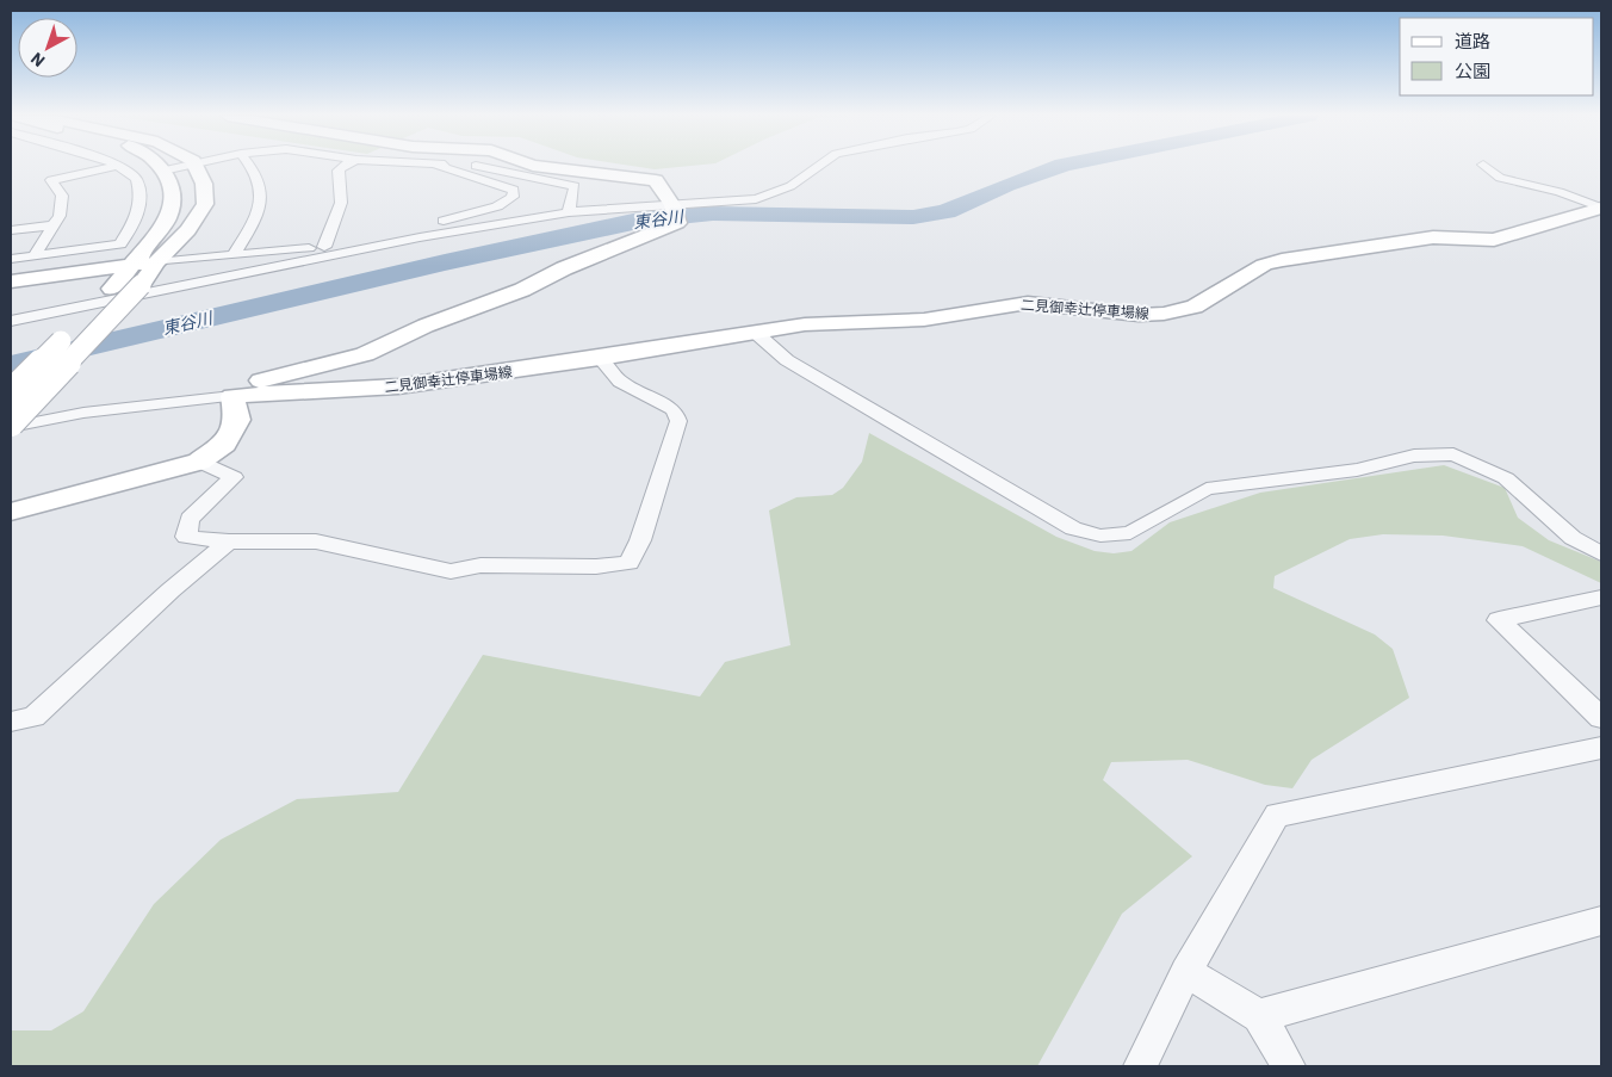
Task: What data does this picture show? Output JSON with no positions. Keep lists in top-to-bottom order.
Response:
{
  "streets": {
    "main road": ["二見御幸辻停車場線"]
  },
  "water": ["東谷川"],
  "legend": ["道路", "公園"],
  "north": "bottom left"
}
